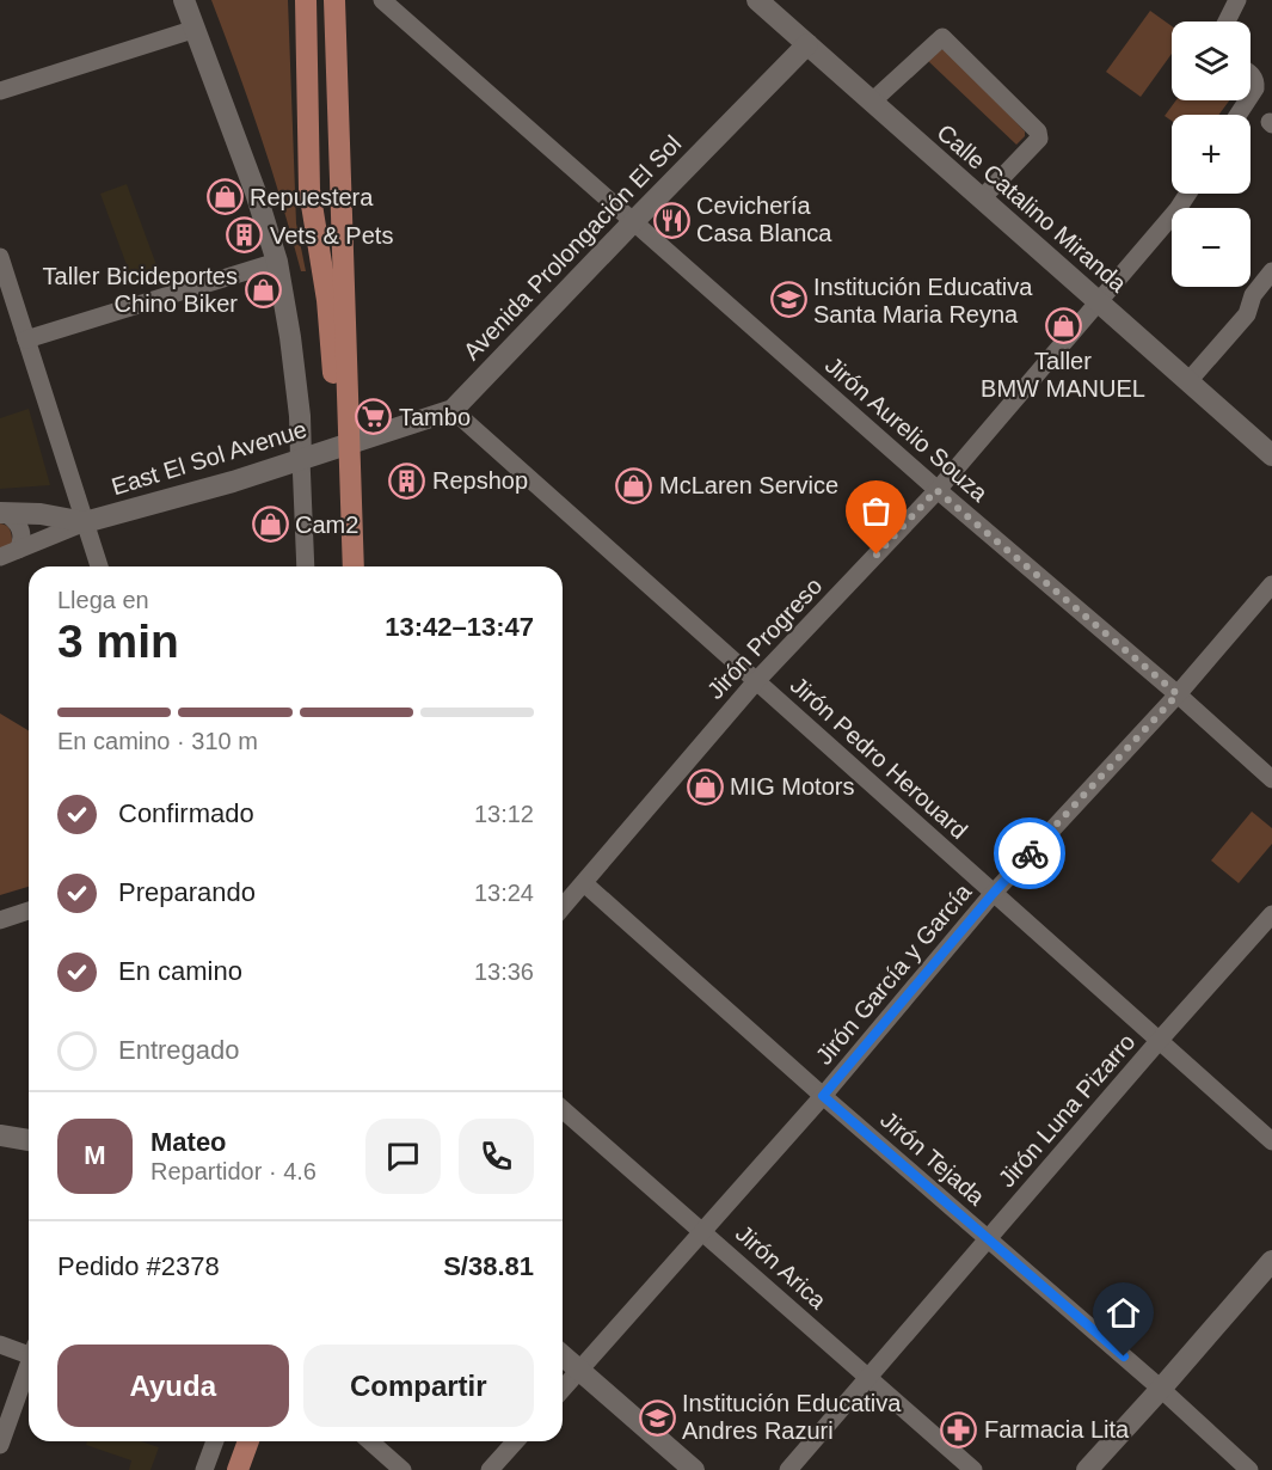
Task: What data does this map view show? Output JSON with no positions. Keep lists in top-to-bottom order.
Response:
{
  "streets": {
    "street": [
      "Calle Catalino Miranda",
      "Avenida Prolongación El Sol",
      "Jirón Aurelio Souza",
      "East El Sol Avenue",
      "Jirón Progreso",
      "Jirón Pedro Herouard",
      "Jirón García y García",
      "Jirón Luna Pizarro",
      "Jirón Tejada",
      "Jirón Arica"
    ]
  },
  "crossings": [
    ["Calle Catalino Miranda", "Avenida Prolongación El Sol"],
    ["Calle Catalino Miranda", "Jirón Progreso"],
    ["Avenida Prolongación El Sol", "Jirón Aurelio Souza"],
    ["Avenida Prolongación El Sol", "East El Sol Avenue"],
    ["Avenida Prolongación El Sol", "Jirón Pedro Herouard"],
    ["Jirón Aurelio Souza", "Jirón Progreso"],
    ["Jirón Aurelio Souza", "Jirón García y García"],
    ["Jirón Progreso", "Jirón Pedro Herouard"],
    ["Jirón Progreso", "Jirón Tejada"],
    ["Jirón Pedro Herouard", "Jirón García y García"],
    ["Jirón Pedro Herouard", "Jirón Luna Pizarro"],
    ["Jirón García y García", "Jirón Tejada"],
    ["Jirón García y García", "Jirón Arica"],
    ["Jirón Luna Pizarro", "Jirón Tejada"],
    ["Jirón Luna Pizarro", "Jirón Arica"]
  ],
  "places": {
    "shop": [
      "Repuestera",
      "Taller Bicideportes Chino Biker",
      "Taller BMW MANUEL",
      "McLaren Service",
      "Cam2",
      "MIG Motors"
    ],
    "restaurant": ["Cevichería Casa Blanca"],
    "building": ["Vets & Pets", "Repshop"],
    "school or university": ["Institución Educativa Santa Maria Reyna", "Institución Educativa Andres Razuri"],
    "supermarket": ["Tambo"],
    "pharmacy": ["Farmacia Lita"]
  },
  "page": {
    "map_buttons": ["+", "−"],
    "heading": ["3 min", "Llega en", "13:42–13:47"],
    "panel": [
      "Mateo",
      "Repartidor · 4.6",
      "Pedido #2378",
      "S/38.81"
    ],
    "bar": "En camino · 310 m",
    "list": [
      ["Confirmado", "13:12"],
      ["Preparando", "13:24"],
      ["En camino", "13:36"],
      "Entregado"
    ],
    "round": "M",
    "buttons": ["Ayuda", "Compartir"]
  }
}
